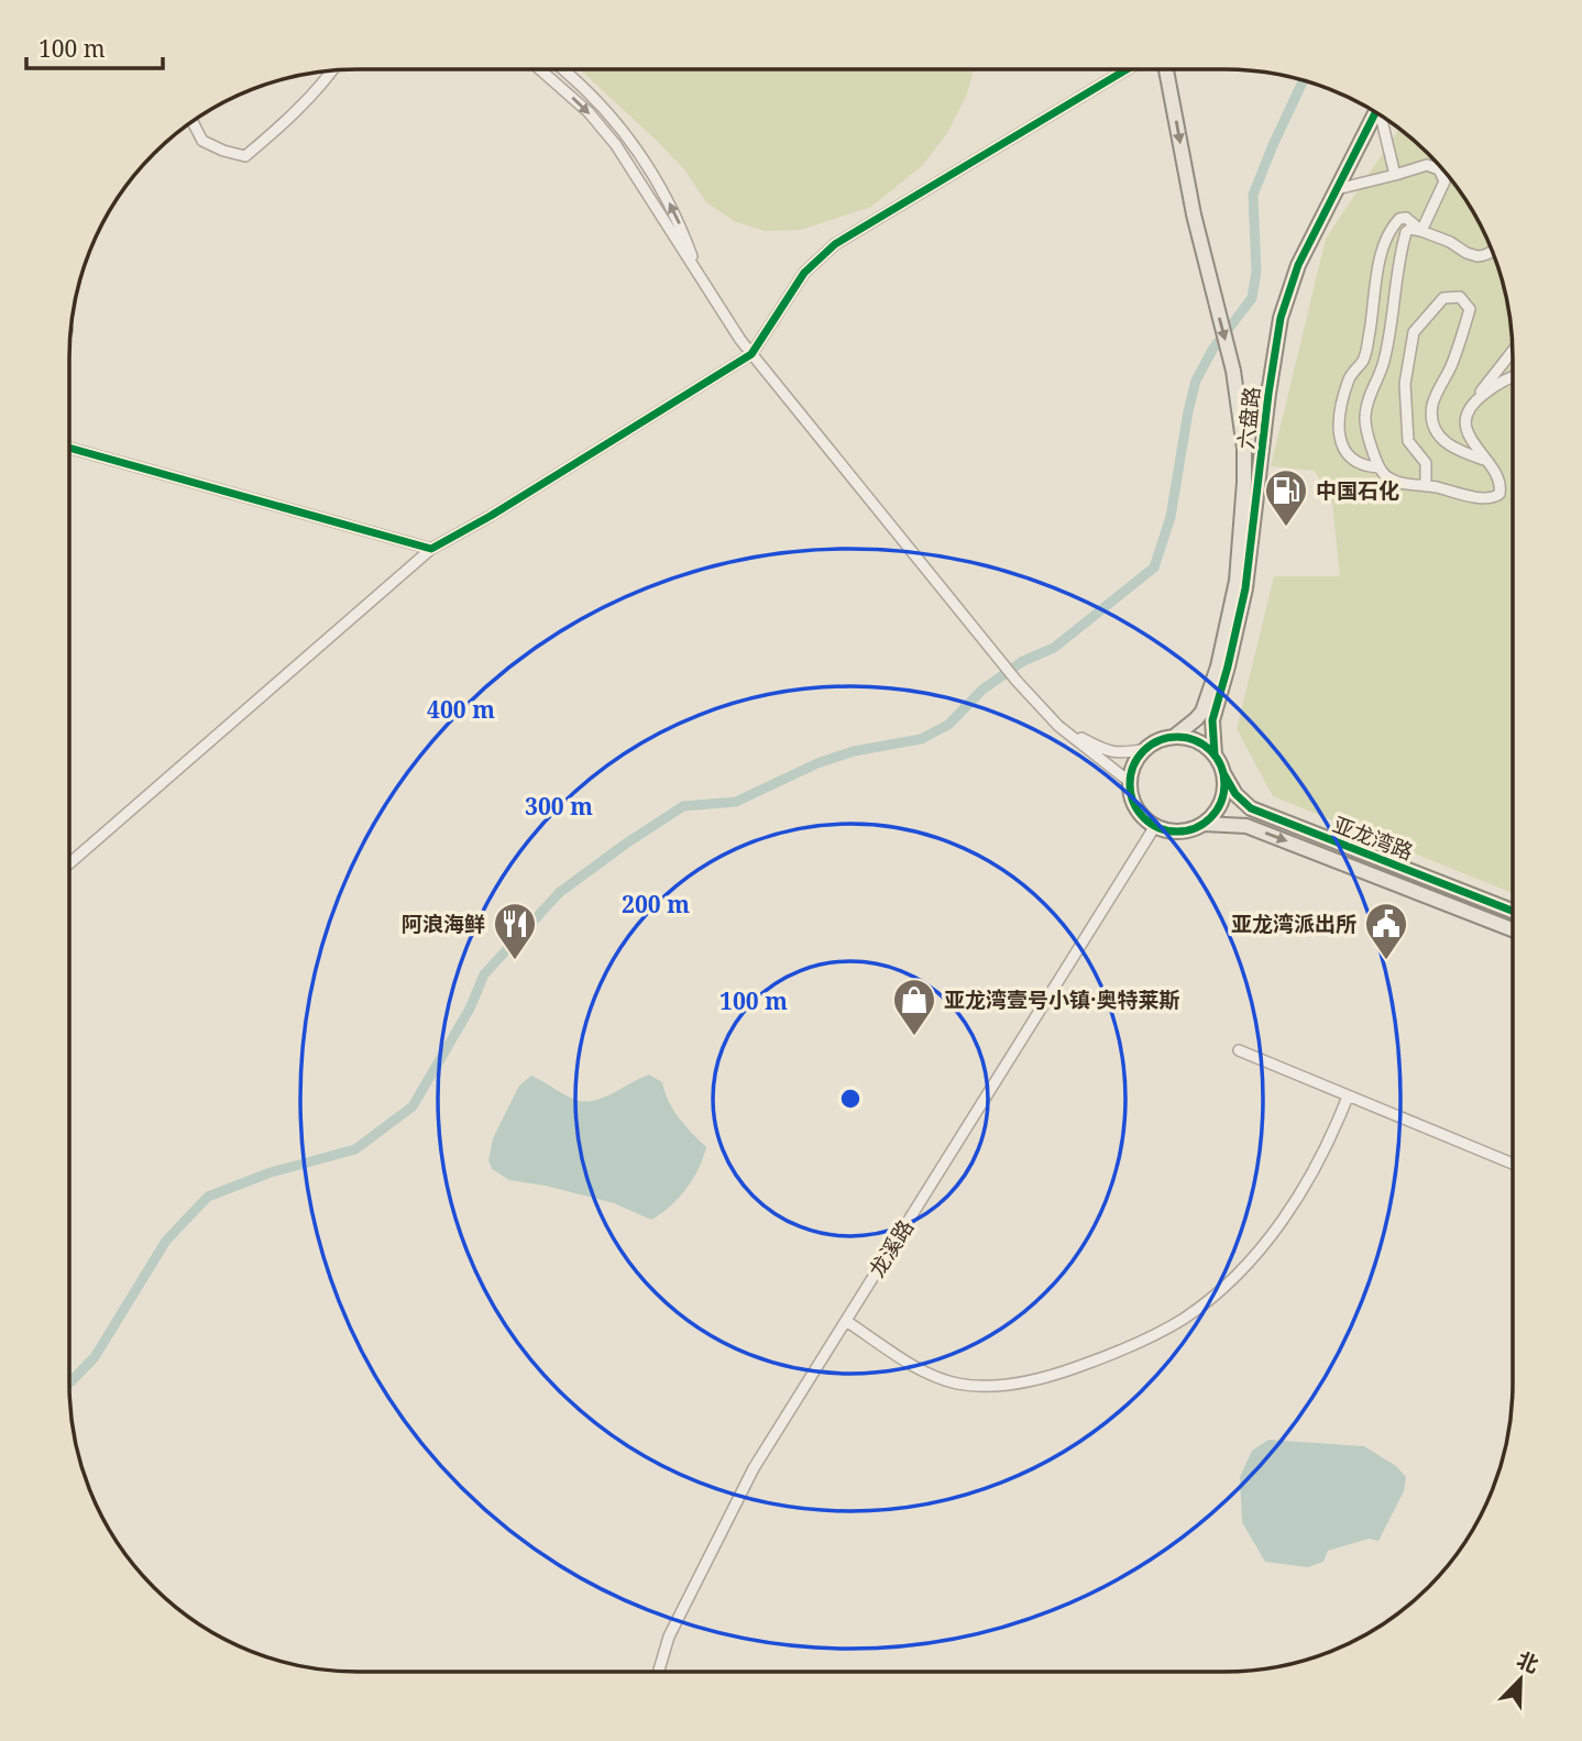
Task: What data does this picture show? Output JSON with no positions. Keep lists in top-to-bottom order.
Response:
{
  "streets": {
    "main road": ["六盘路", "亚龙湾路"],
    "street": ["龙溪路"]
  },
  "crossings": [
    ["六盘路", "亚龙湾路"],
    ["六盘路", "龙溪路"],
    ["亚龙湾路", "龙溪路"]
  ],
  "places": {
    "fuel station": ["中国石化"],
    "restaurant": ["阿浪海鲜"],
    "public building": ["亚龙湾派出所"],
    "shop": ["亚龙湾壹号小镇·奥特莱斯"]
  },
  "scale_bar": "100 m",
  "north": "top right",
  "rings": [
    "400 m",
    "300 m",
    "200 m",
    "100 m"
  ]
}
